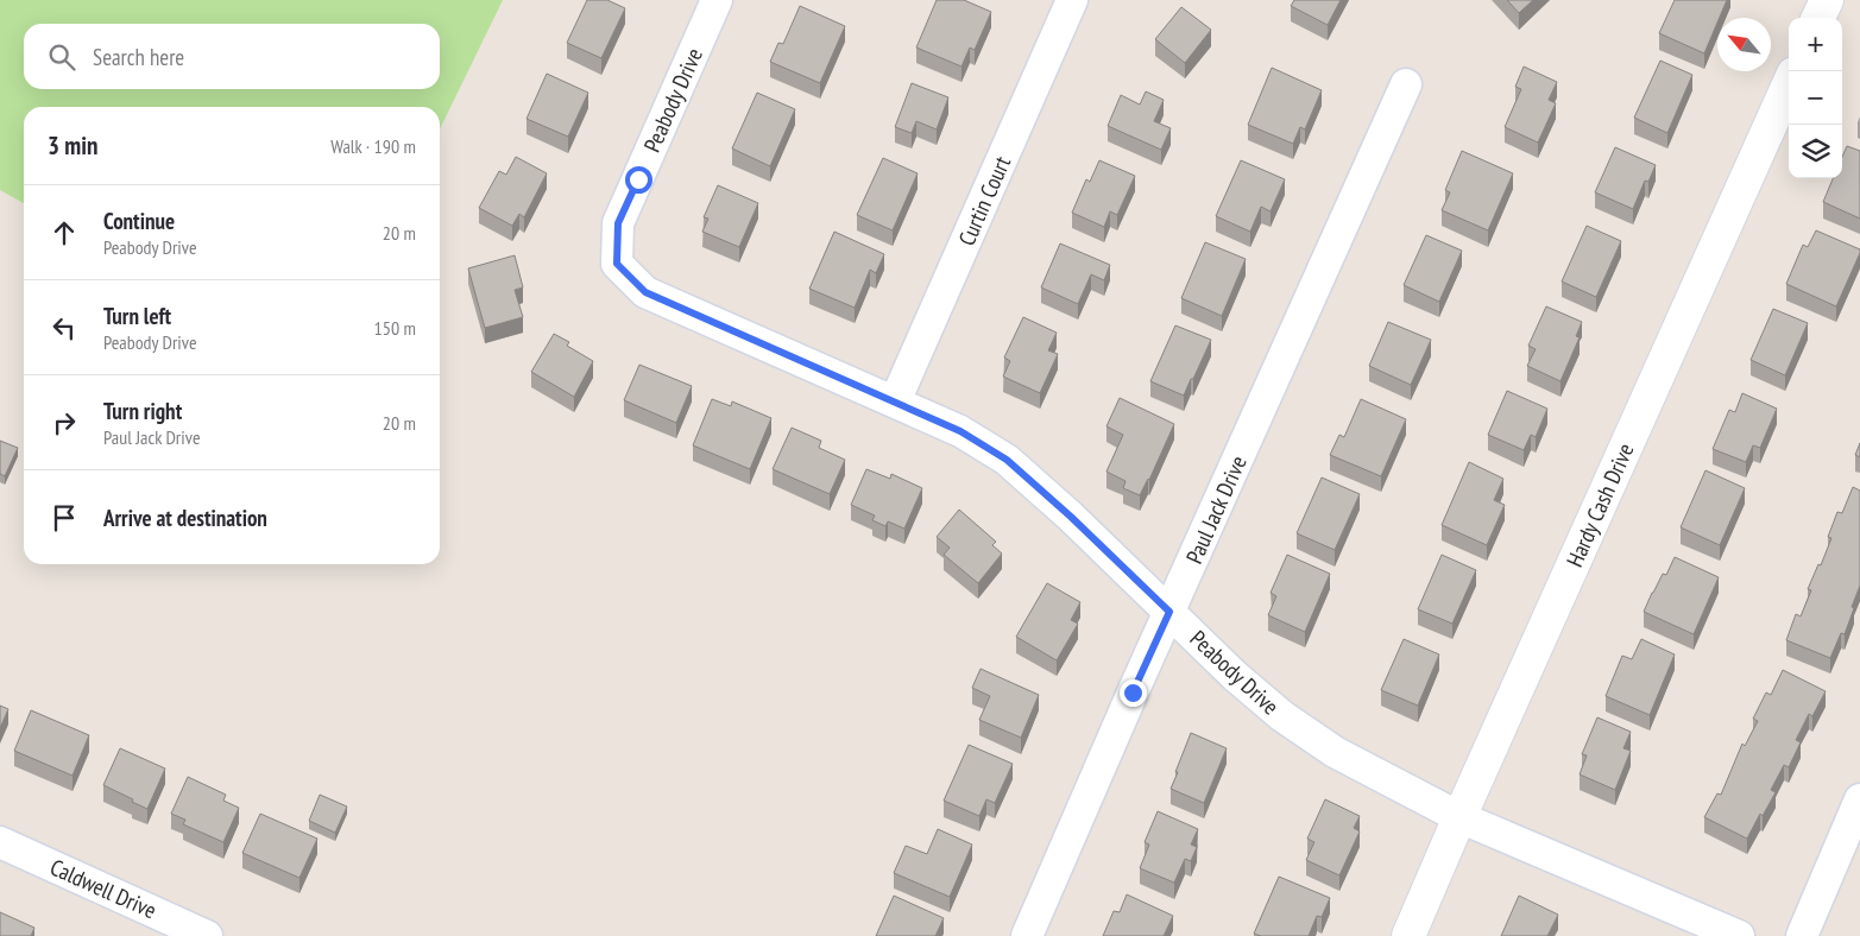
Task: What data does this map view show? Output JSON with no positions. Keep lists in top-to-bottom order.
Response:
{
  "streets": {
    "street": [
      "Peabody Drive",
      "Curtin Court",
      "Hardy Cash Drive",
      "Paul Jack Drive",
      "Caldwell Drive"
    ]
  },
  "crossings": [
    ["Peabody Drive", "Curtin Court"],
    ["Peabody Drive", "Hardy Cash Drive"],
    ["Peabody Drive", "Paul Jack Drive"]
  ],
  "north": "top left",
  "page": {
    "map_buttons": ["+", "−"],
    "search": "Search here",
    "heading": ["3 min", "Walk · 190 m"],
    "list": [
      ["Continue", "Peabody Drive", "20 m"],
      ["Turn left", "Peabody Drive", "150 m"],
      ["Turn right", "Paul Jack Drive", "20 m"],
      "Arrive at destination"
    ]
  }
}
